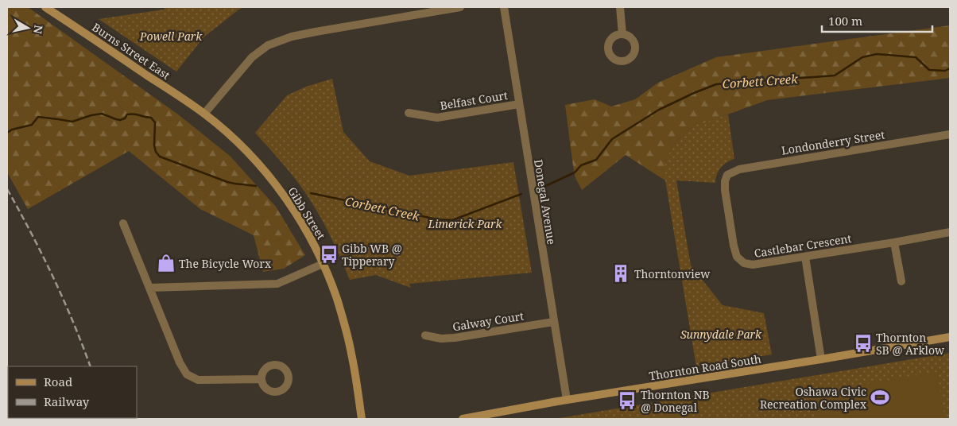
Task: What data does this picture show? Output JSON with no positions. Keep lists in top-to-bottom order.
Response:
{
  "streets": {
    "street": [
      "Burns Street East",
      "Belfast Court",
      "Londonderry Street",
      "Donegal Avenue",
      "Gibb Street",
      "Castlebar Crescent",
      "Galway Court",
      "Thornton Road South"
    ]
  },
  "crossings": [
    ["Burns Street East", "Gibb Street"],
    ["Belfast Court", "Donegal Avenue"],
    ["Londonderry Street", "Castlebar Crescent"],
    ["Donegal Avenue", "Galway Court"],
    ["Donegal Avenue", "Thornton Road South"]
  ],
  "water": ["Corbett Creek"],
  "parks": ["Powell Park", "Limerick Park", "Sunnydale Park"],
  "places": {
    "bus stop": ["Gibb WB @ Tipperary", "Thornton SB @ Arklow", "Thornton NB @ Donegal"],
    "shop": ["The Bicycle Worx"],
    "building": ["Thorntonview"],
    "sports": ["Oshawa Civic Recreation Complex"]
  },
  "legend": ["Road", "Railway"],
  "scale_bar": "100 m",
  "north": "right"
}
